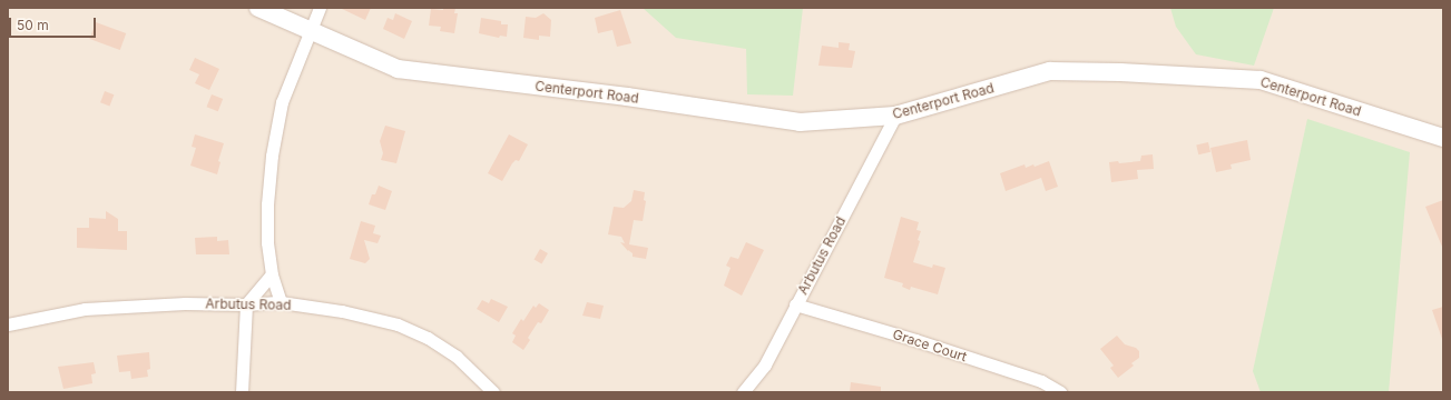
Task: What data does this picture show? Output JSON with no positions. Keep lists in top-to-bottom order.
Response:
{
  "streets": {
    "main road": ["Centerport Road"],
    "street": ["Arbutus Road", "Grace Court"]
  },
  "crossings": [
    ["Centerport Road", "Arbutus Road"],
    ["Arbutus Road", "Grace Court"]
  ],
  "scale_bar": "50 m"
}
